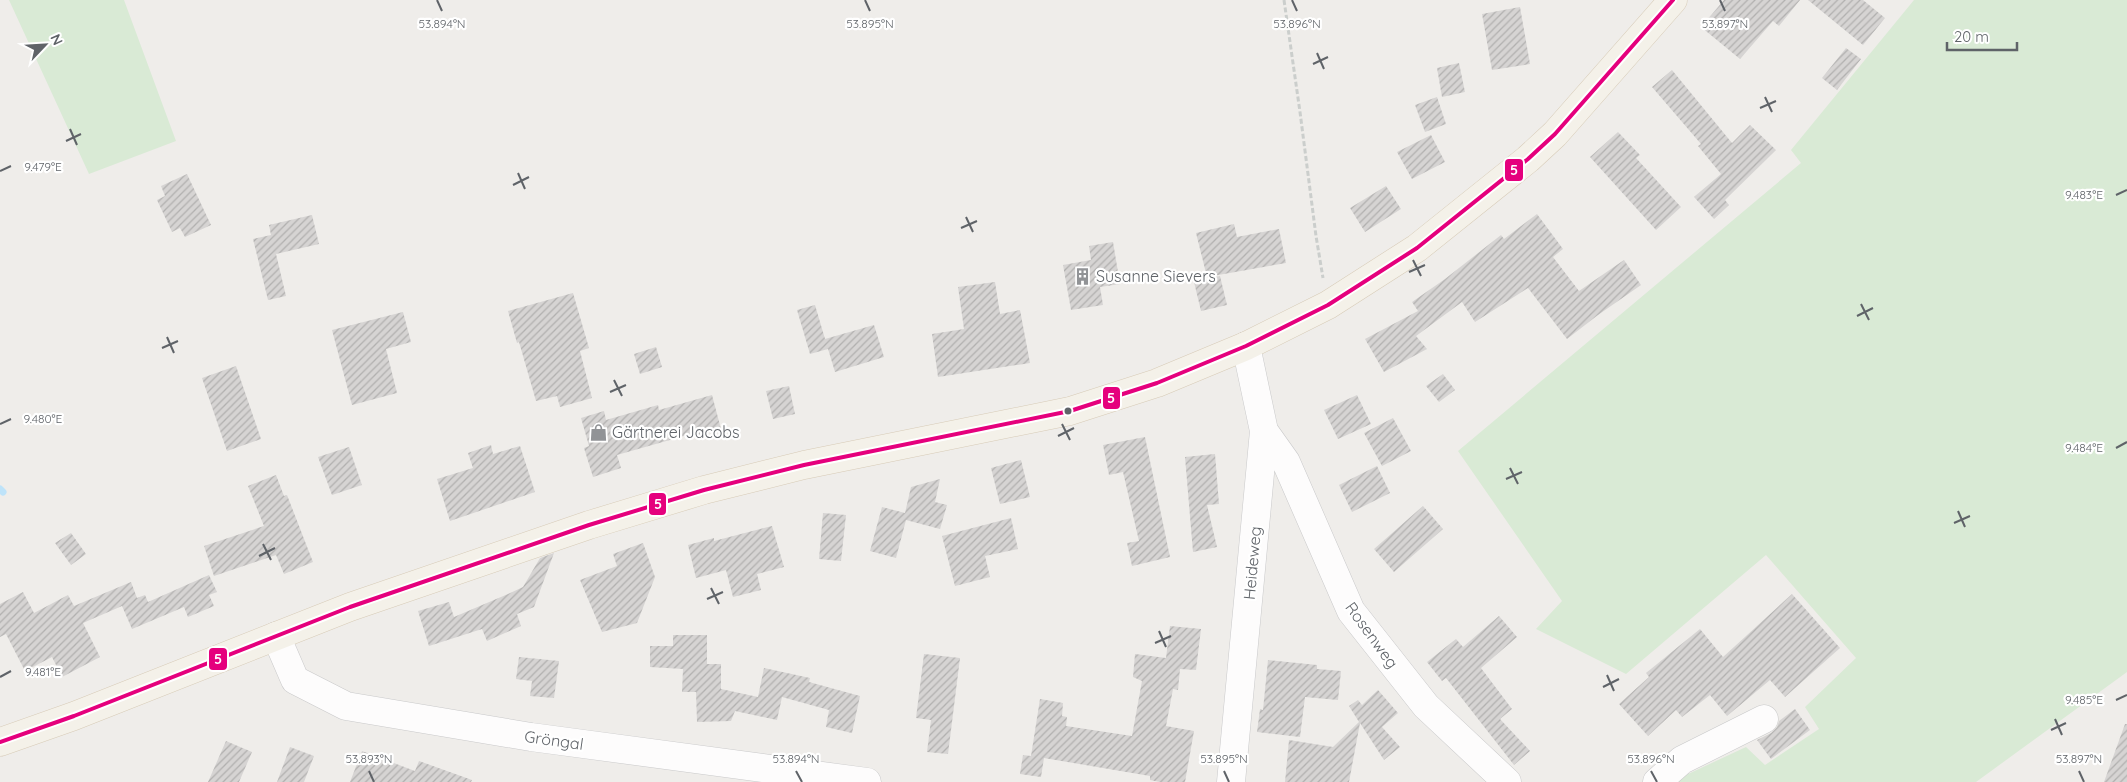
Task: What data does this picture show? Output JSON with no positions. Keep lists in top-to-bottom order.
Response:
{
  "streets": {
    "street": ["Heideweg", "Rosenweg", "Gröngal"]
  },
  "crossings": [
    ["Heideweg", "Rosenweg"]
  ],
  "places": {
    "building": ["Susanne Sievers"],
    "shop": ["Gärtnerei Jacobs"]
  },
  "lines": ["transit line 5"],
  "scale_bar": "20 m",
  "north": "top right",
  "coordinates": [
    "53.894°N",
    "53.895°N",
    "53.896°N",
    "53.897°N",
    "9.479°E",
    "9.483°E",
    "9.480°E",
    "9.484°E",
    "9.481°E",
    "9.485°E",
    "53.893°N"
  ]
}
